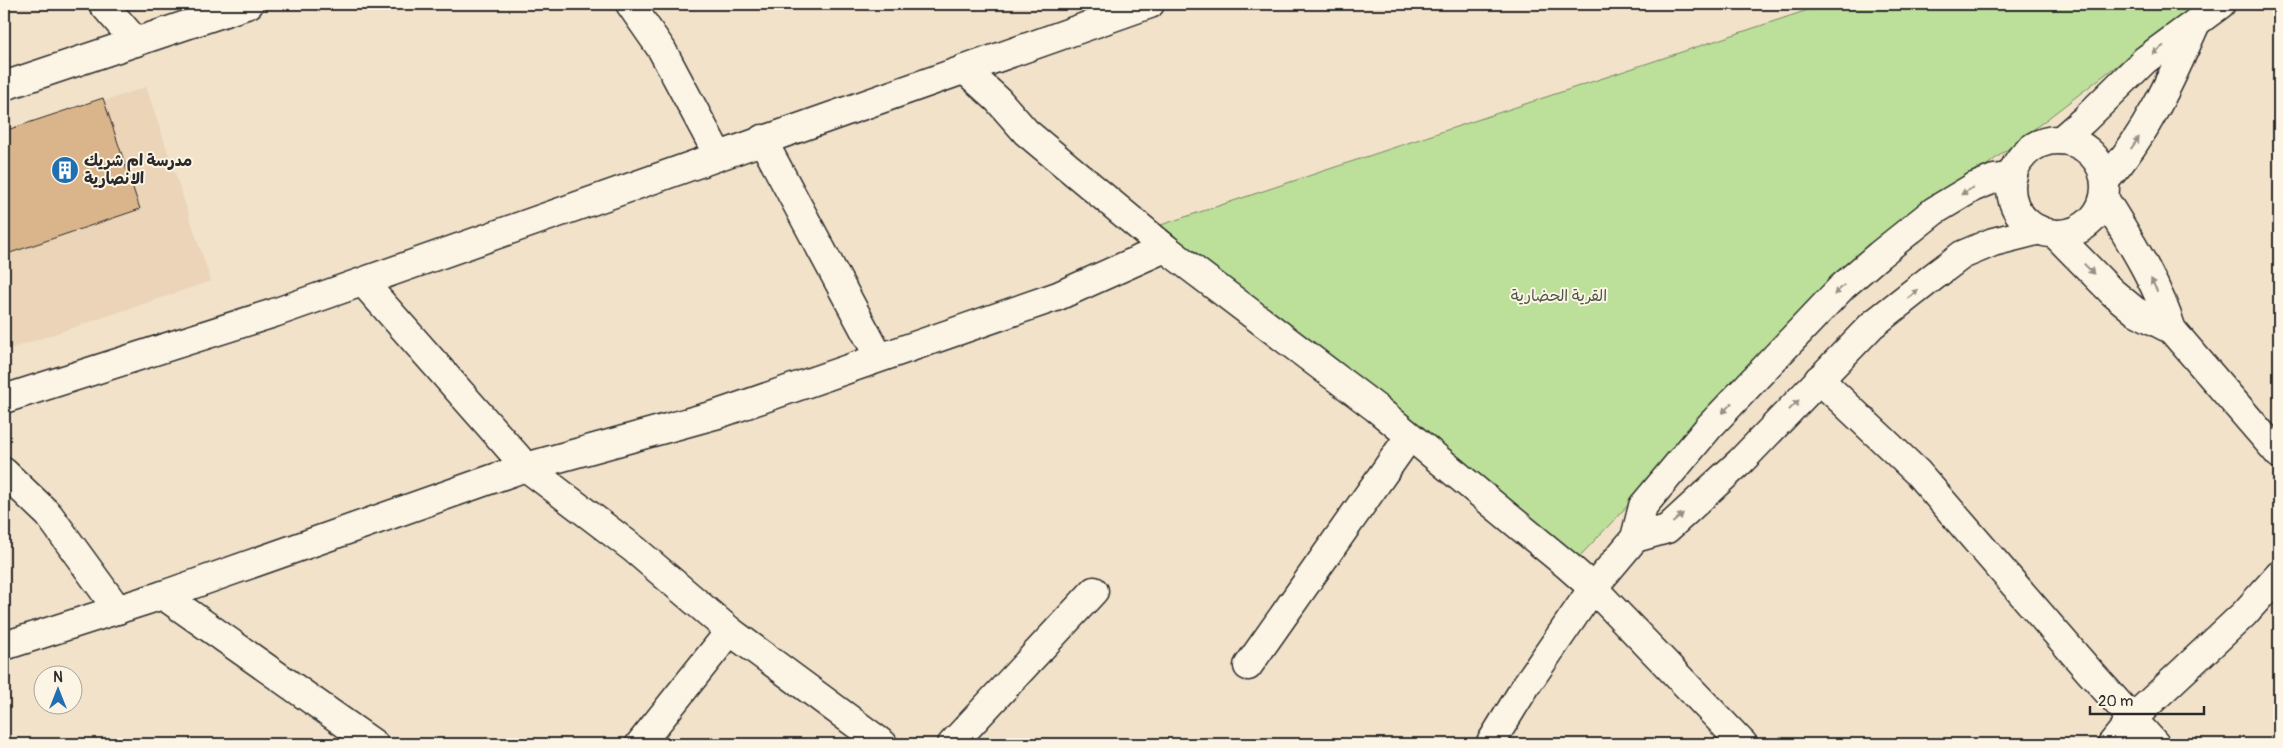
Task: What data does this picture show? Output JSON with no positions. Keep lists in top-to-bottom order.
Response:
{
  "parks": ["القرية الحضارية"],
  "places": {
    "building": ["مدرسة ام شريك الانصارية"]
  },
  "scale_bar": "20 m",
  "north": "top"
}
